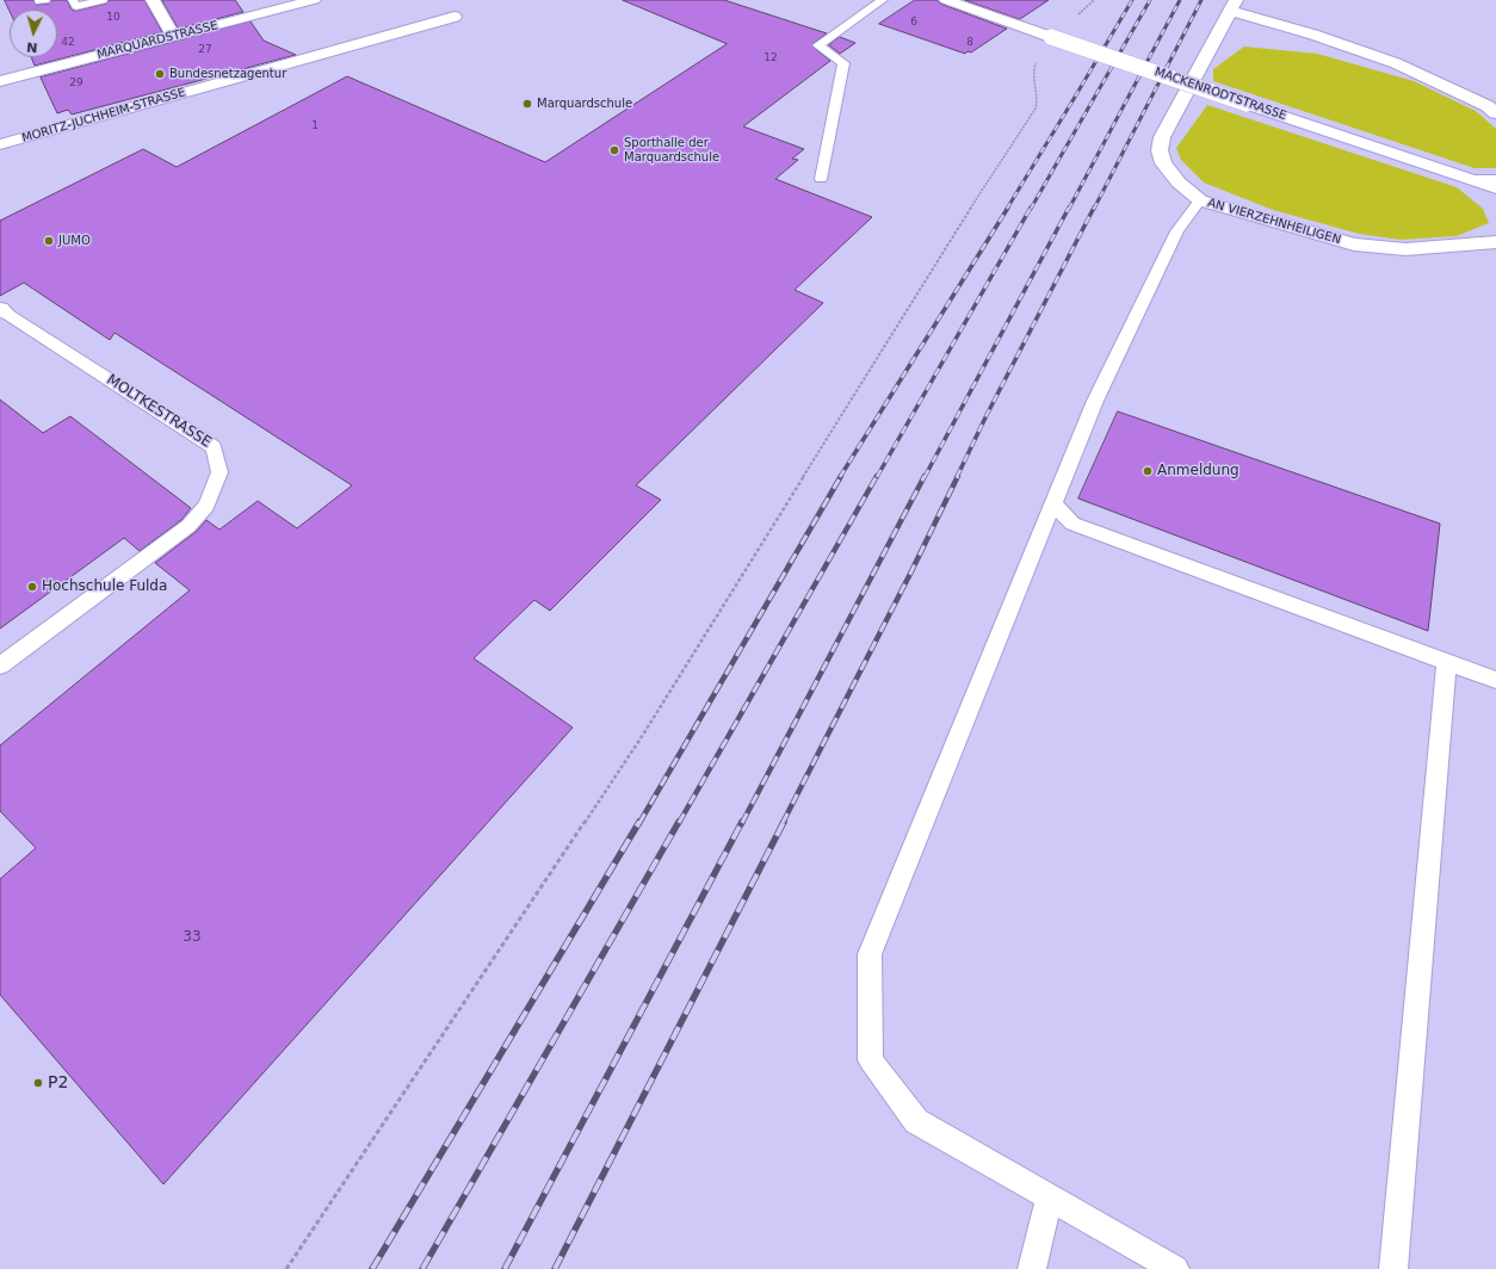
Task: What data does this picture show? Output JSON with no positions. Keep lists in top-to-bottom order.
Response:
{
  "streets": {
    "street": [
      "MARQUARDSTRASSE",
      "MACKENRODTSTRASSE",
      "MORITZ-JUCHHEIM-STRASSE",
      "AN VIERZEHNHEILIGEN"
    ],
    "lane": ["MOLTKESTRASSE"]
  },
  "places": [
    "Bundesnetzagentur",
    "Marquardschule",
    "Sporthalle der Marquardschule",
    "JUMO",
    "Anmeldung",
    "Hochschule Fulda",
    "P2"
  ],
  "house_numbers": [
    "10",
    "6",
    "42",
    "8",
    "27",
    "12",
    "29",
    "1",
    "33"
  ],
  "north": "bottom"
}
